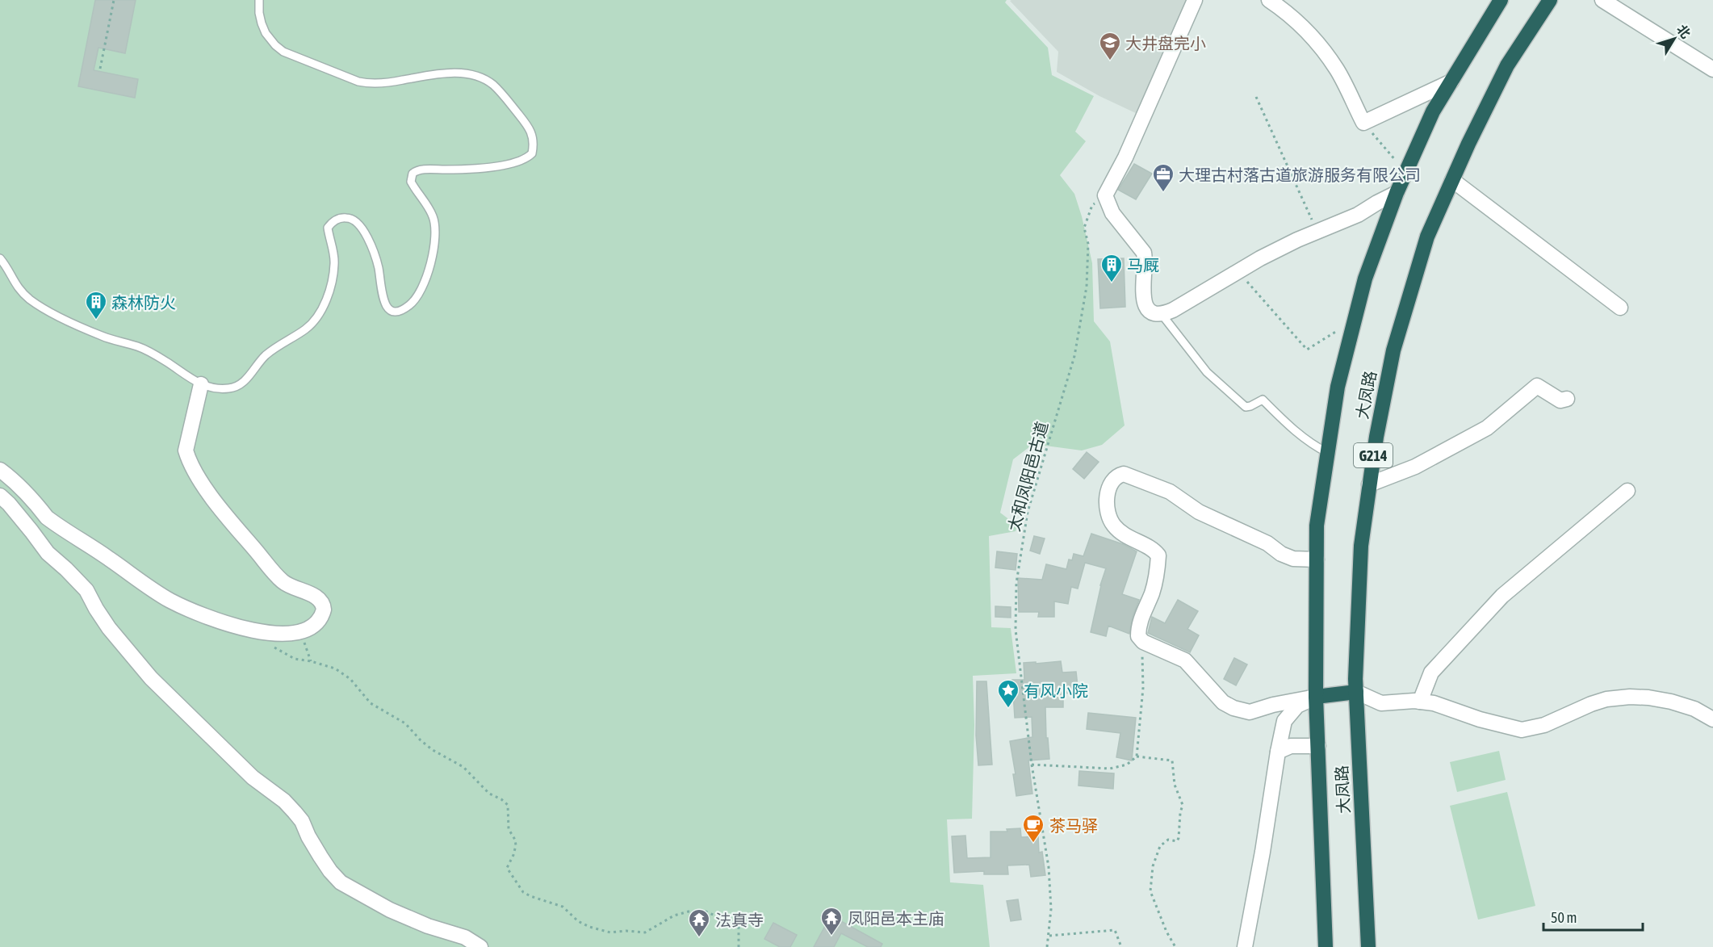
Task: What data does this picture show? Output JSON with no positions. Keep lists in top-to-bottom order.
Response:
{
  "streets": {
    "highway": ["大凤路", "G214"],
    "path": ["太和凤阳邑古道"]
  },
  "places": {
    "school or university": ["大井盘完小"],
    "office": ["大理古村落古道旅游服务有限公司"],
    "building": ["马厩", "森林防火"],
    "place": ["有风小院"],
    "cafe": ["茶马驿"],
    "temple": ["凤阳邑本主庙", "法真寺"]
  },
  "scale_bar": "50 m",
  "north": "top right"
}
